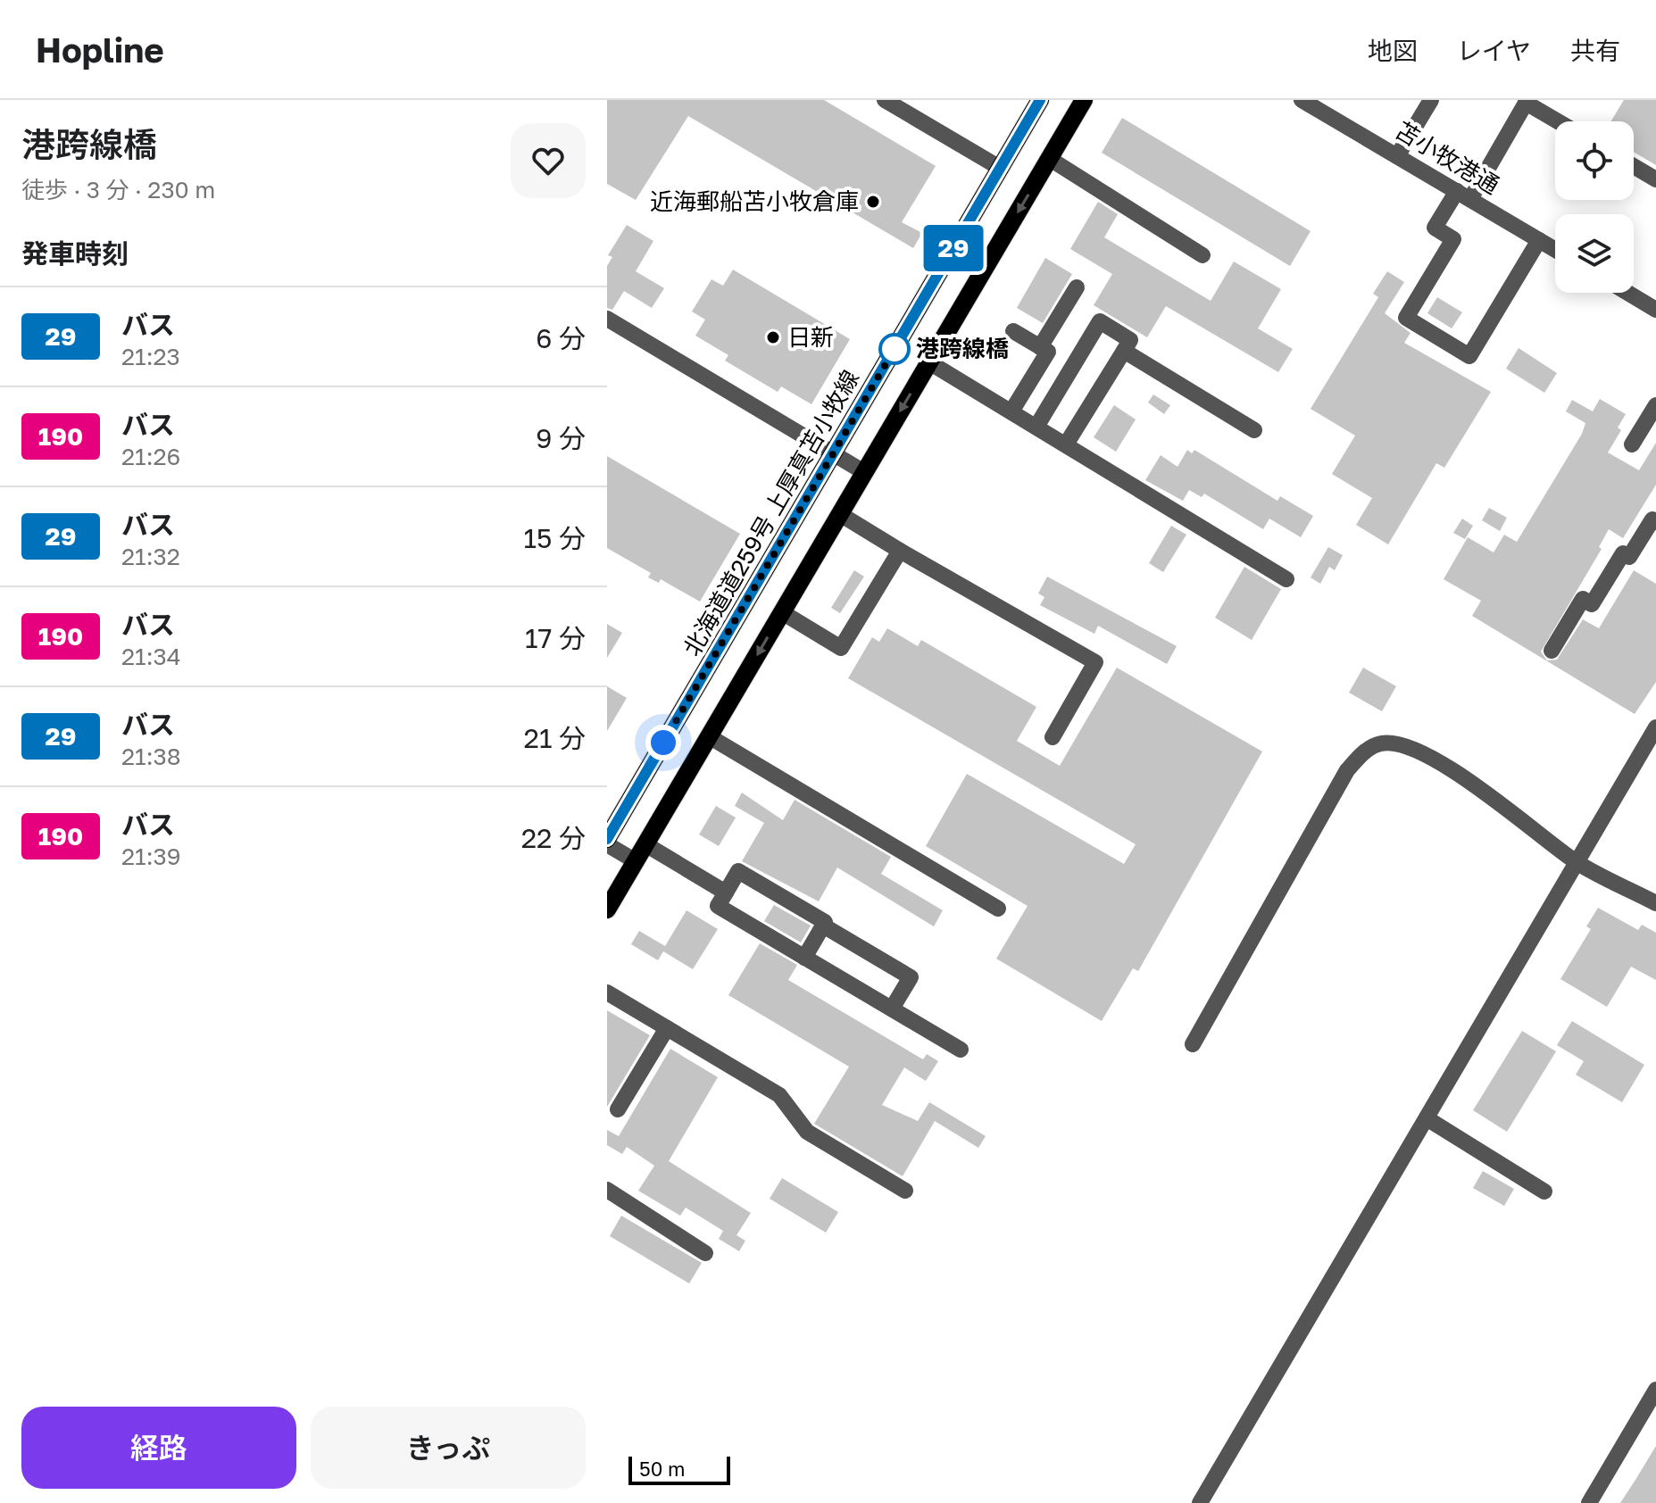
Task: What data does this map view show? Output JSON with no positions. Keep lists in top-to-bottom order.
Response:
{
  "streets": {
    "main road": ["北海道道259号 上厚真苫小牧線"],
    "street": ["苫小牧港通"]
  },
  "places": ["近海郵船苫小牧倉庫", "日新", "港跨線橋"],
  "lines": ["bus line 29"],
  "scale_bar": "50 m",
  "page": {
    "header": "Hopline",
    "nav": ["地図", "レイヤ", "共有"],
    "heading": [
      ["港跨線橋", "徒歩 · 3 分 · 230 m"],
      "発車時刻"
    ],
    "on_map": "29",
    "list": [
      {
        "mark": "29",
        "name": "バス",
        "note": "21:23",
        "value": "6 分"
      },
      {
        "mark": "190",
        "name": "バス",
        "note": "21:26",
        "value": "9 分"
      },
      {
        "mark": "29",
        "name": "バス",
        "note": "21:32",
        "value": "15 分"
      },
      {
        "mark": "190",
        "name": "バス",
        "note": "21:34",
        "value": "17 分"
      },
      {
        "mark": "29",
        "name": "バス",
        "note": "21:38",
        "value": "21 分"
      },
      {
        "mark": "190",
        "name": "バス",
        "note": "21:39",
        "value": "22 分"
      }
    ],
    "buttons": ["経路", "きっぷ"],
    "scale": "50 m"
  }
}
